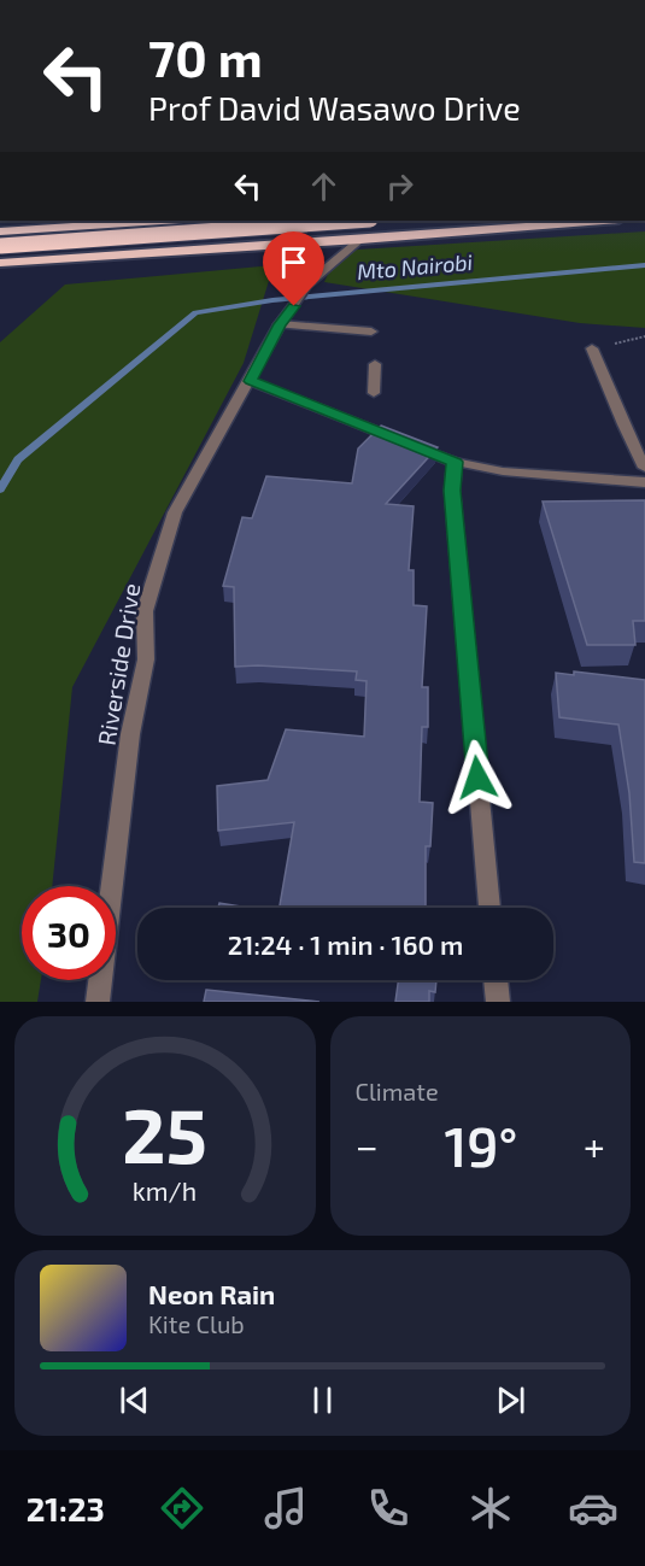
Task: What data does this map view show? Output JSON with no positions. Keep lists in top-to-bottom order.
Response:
{
  "streets": {
    "street": ["Riverside Drive"]
  },
  "water": ["Mto Nairobi"],
  "page": {
    "turn": ["70 m", "Prof David Wasawo Drive"],
    "limit": "30",
    "trip": "21:24 · 1 min · 160 m",
    "tile": "Climate",
    "heat": ["−", "19°", "+"],
    "song": ["Neon Rain", "Kite Club"],
    "tabs": "21:23",
    "gauge": ["25", "km/h"]
  }
}
